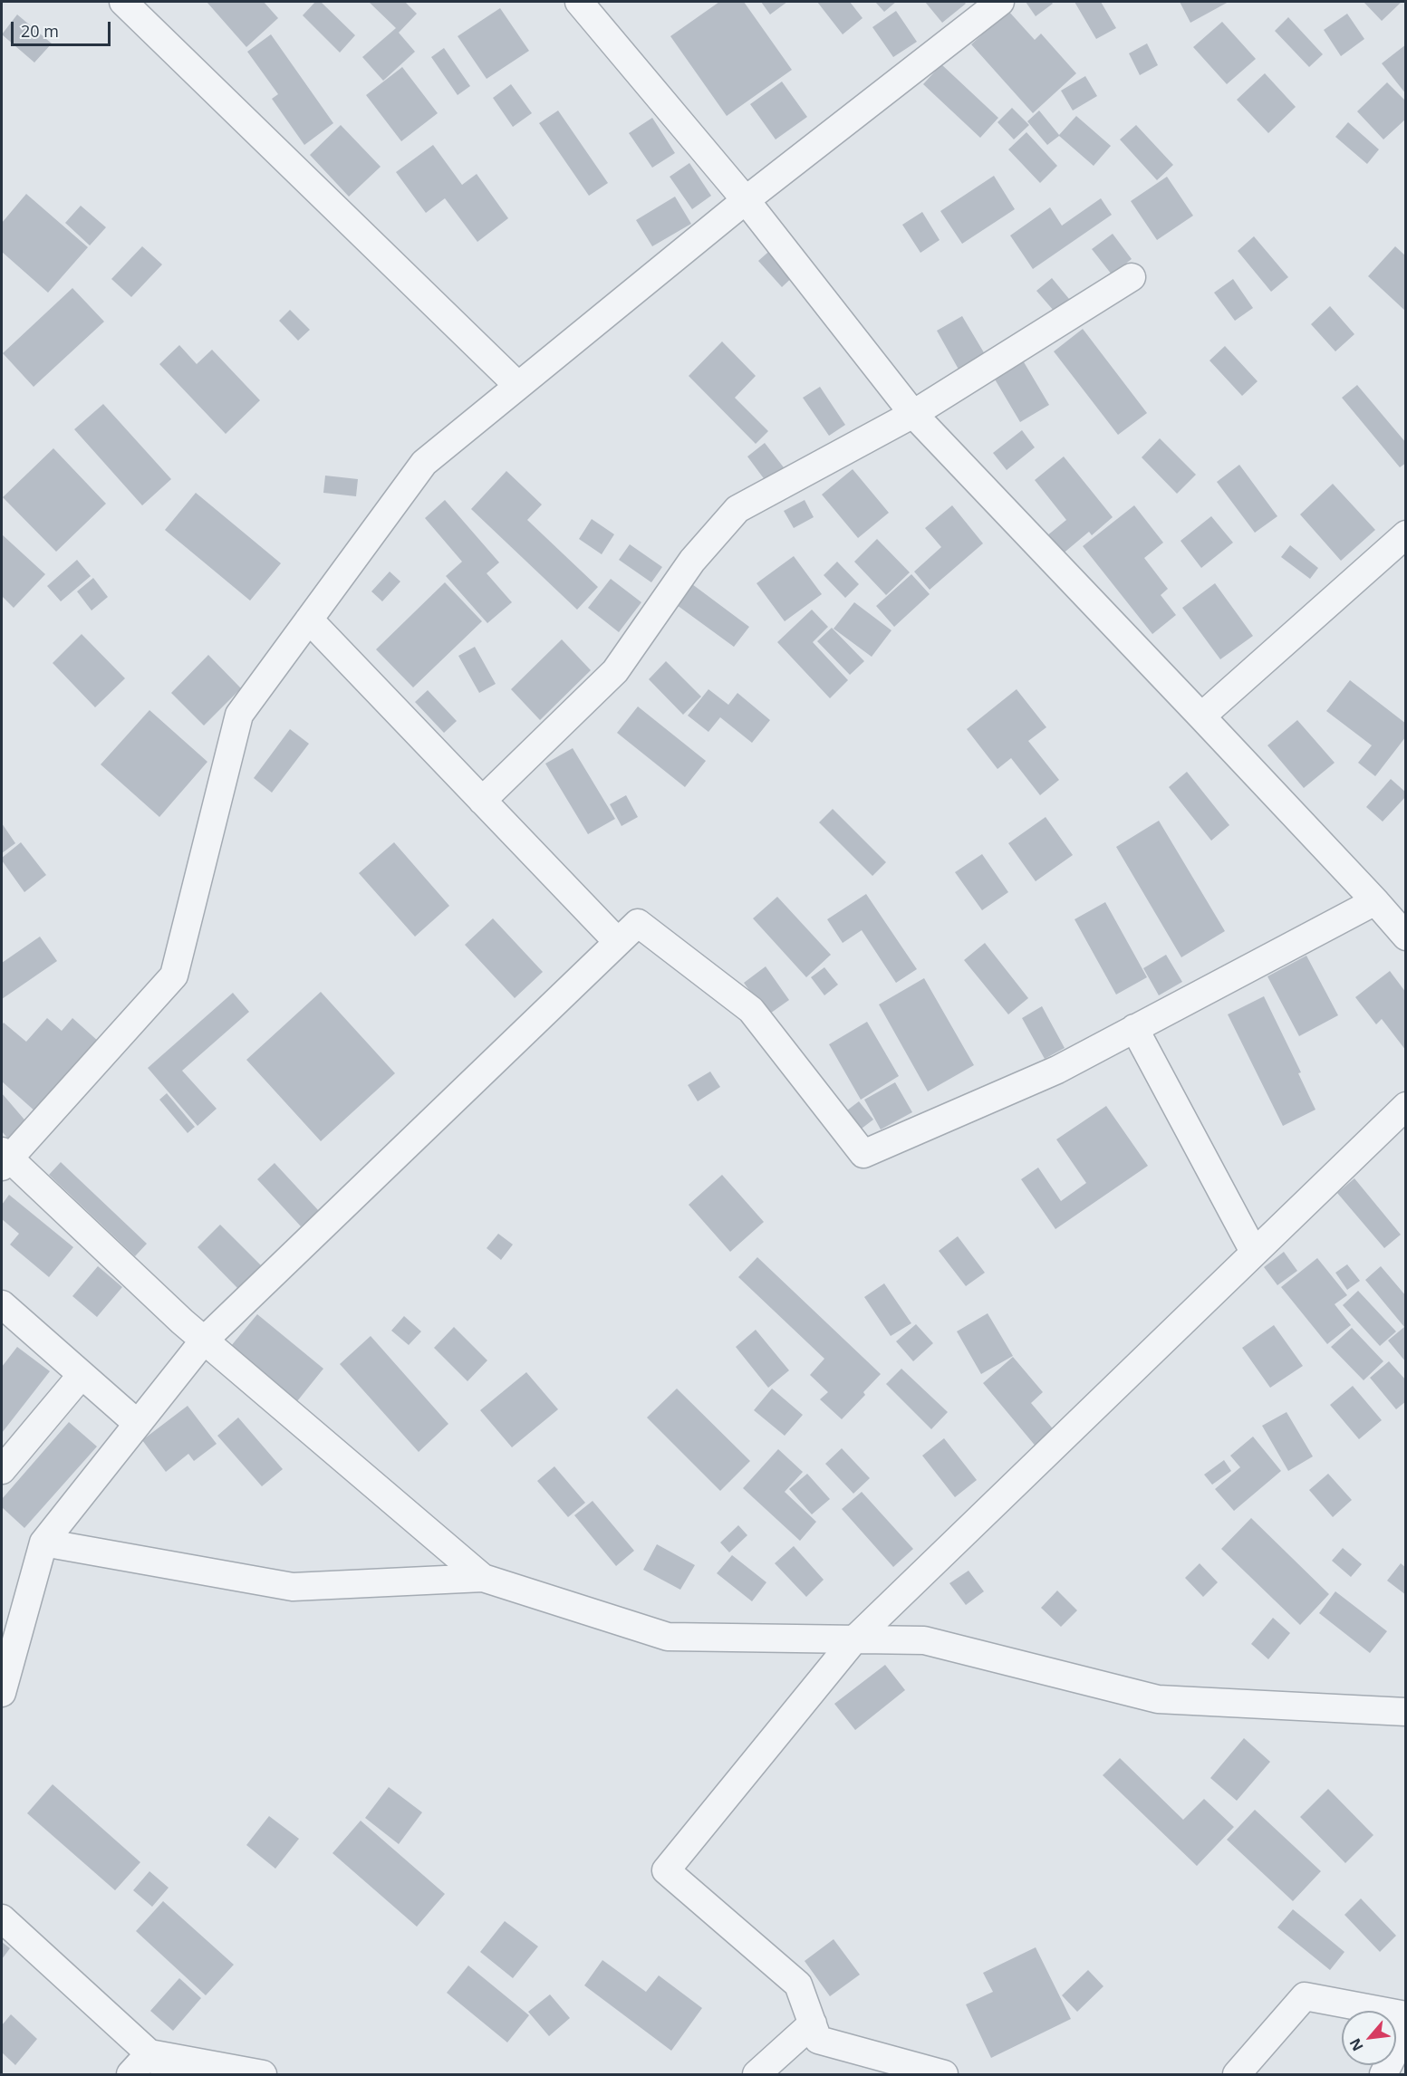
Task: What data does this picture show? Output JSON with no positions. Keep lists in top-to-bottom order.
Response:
{
  "scale_bar": "20 m",
  "north": "bottom left"
}
